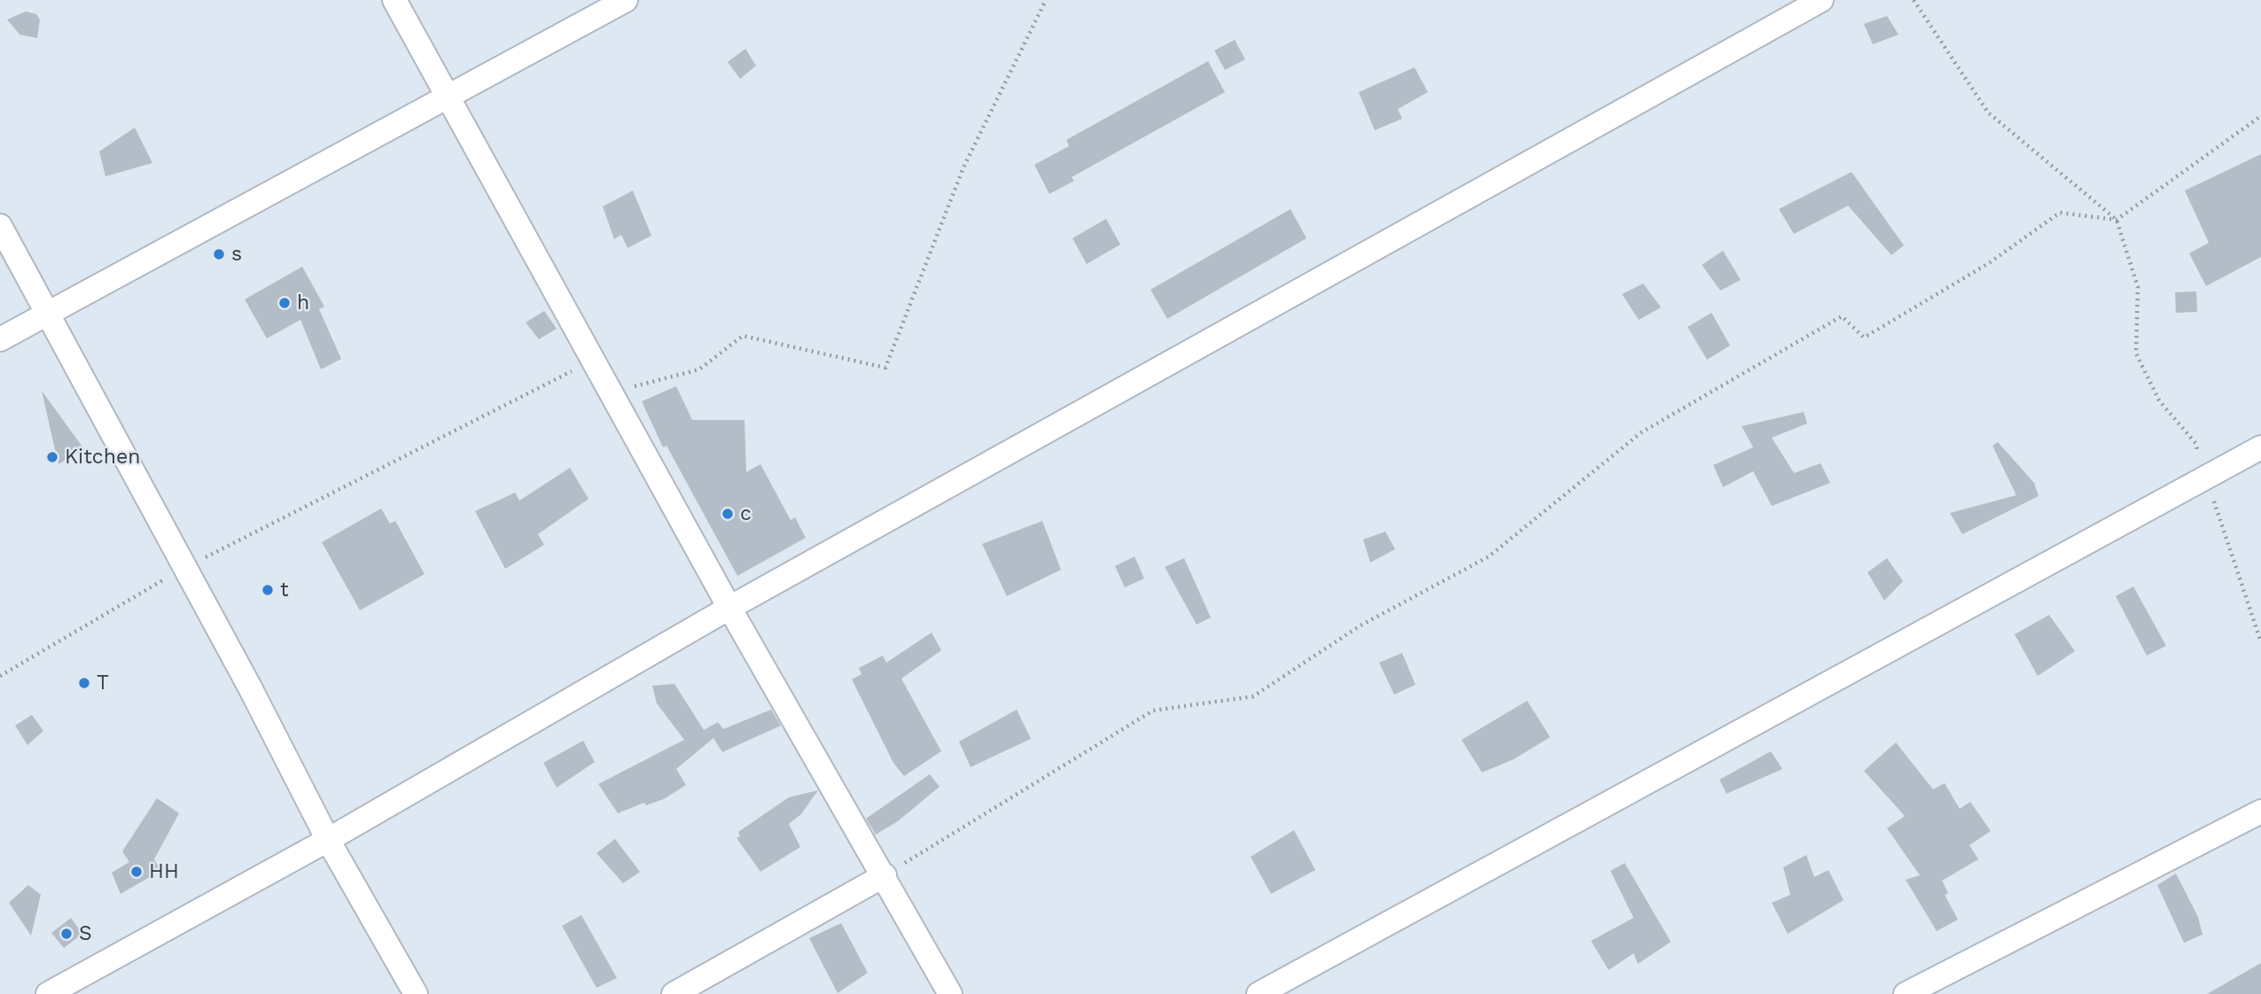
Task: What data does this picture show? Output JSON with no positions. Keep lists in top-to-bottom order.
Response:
{
  "places": [
    "s",
    "h",
    "Kitchen",
    "c",
    "t",
    "T",
    "HH",
    "S"
  ]
}
